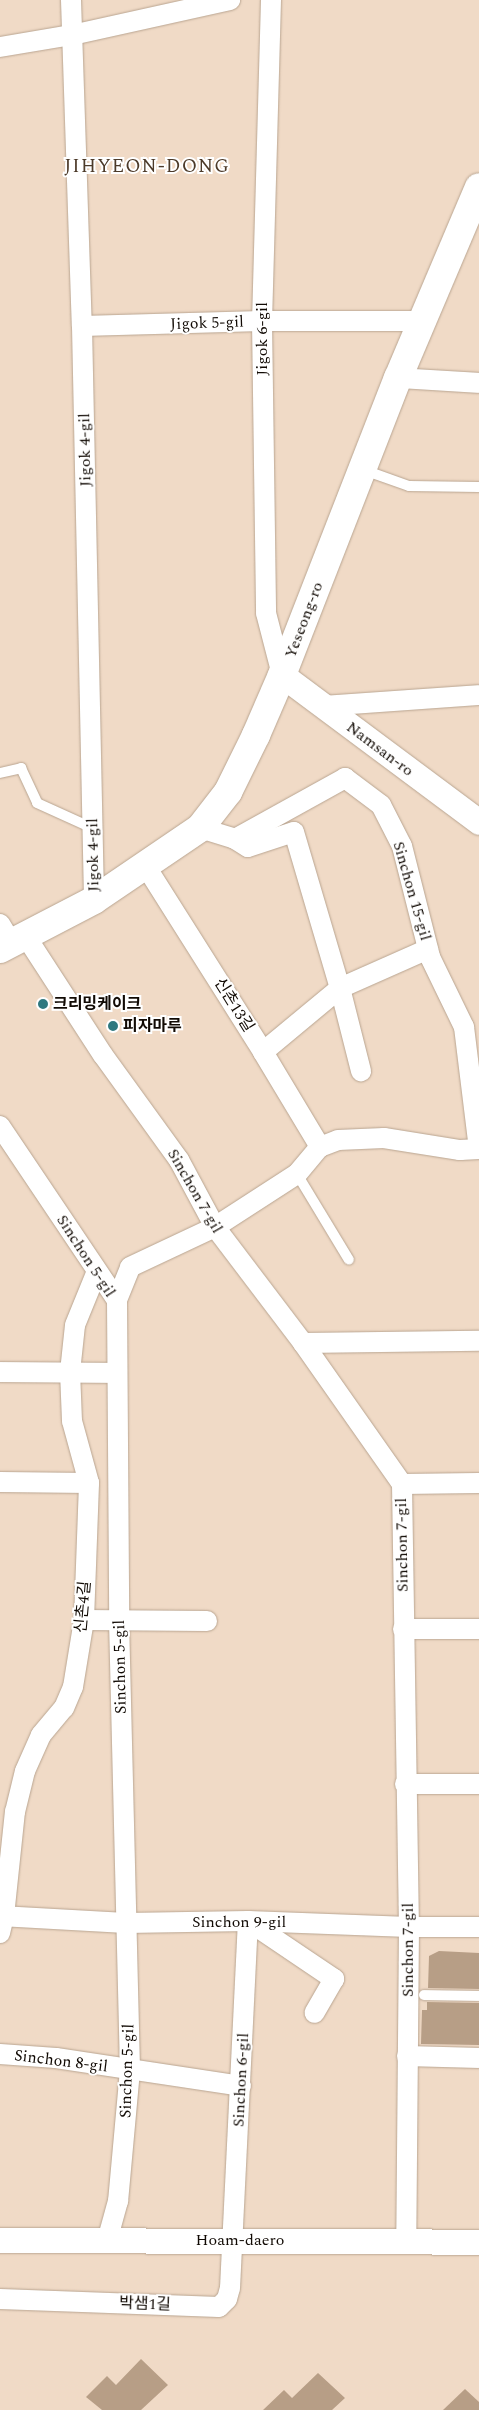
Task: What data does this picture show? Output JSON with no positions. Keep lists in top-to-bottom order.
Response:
{
  "streets": {
    "main road": ["Yeseong-ro"],
    "street": [
      "Jigok 5-gil",
      "Jigok 6-gil",
      "Jigok 4-gil",
      "Namsan-ro",
      "Sinchon 15-gil",
      "신촌13길",
      "Sinchon 7-gil",
      "Sinchon 5-gil",
      "신촌4길",
      "Sinchon 9-gil",
      "Sinchon 8-gil",
      "Sinchon 6-gil",
      "Hoam-daero",
      "박샘1길"
    ]
  },
  "crossings": [
    ["Jigok 5-gil", "Jigok 6-gil"],
    ["Jigok 5-gil", "Jigok 4-gil"],
    ["Jigok 5-gil", "Yeseong-ro"],
    ["Jigok 6-gil", "Yeseong-ro"],
    ["Jigok 6-gil", "Namsan-ro"],
    ["Jigok 4-gil", "Yeseong-ro"],
    ["Yeseong-ro", "Namsan-ro"],
    ["Yeseong-ro", "신촌13길"],
    ["Yeseong-ro", "Sinchon 7-gil"],
    ["Sinchon 7-gil", "Sinchon 9-gil"],
    ["Sinchon 7-gil", "Hoam-daero"],
    ["Sinchon 5-gil", "신촌4길"],
    ["Sinchon 5-gil", "Sinchon 9-gil"],
    ["Sinchon 5-gil", "Sinchon 8-gil"],
    ["Sinchon 5-gil", "Hoam-daero"],
    ["신촌4길", "Sinchon 9-gil"],
    ["Sinchon 9-gil", "Sinchon 6-gil"],
    ["Sinchon 8-gil", "Sinchon 6-gil"],
    ["Sinchon 6-gil", "Hoam-daero"],
    ["Sinchon 6-gil", "박샘1길"],
    ["Hoam-daero", "박샘1길"]
  ],
  "districts": ["JIHYEON-DONG"],
  "places": ["크리밍케이크", "피자마루"]
}
